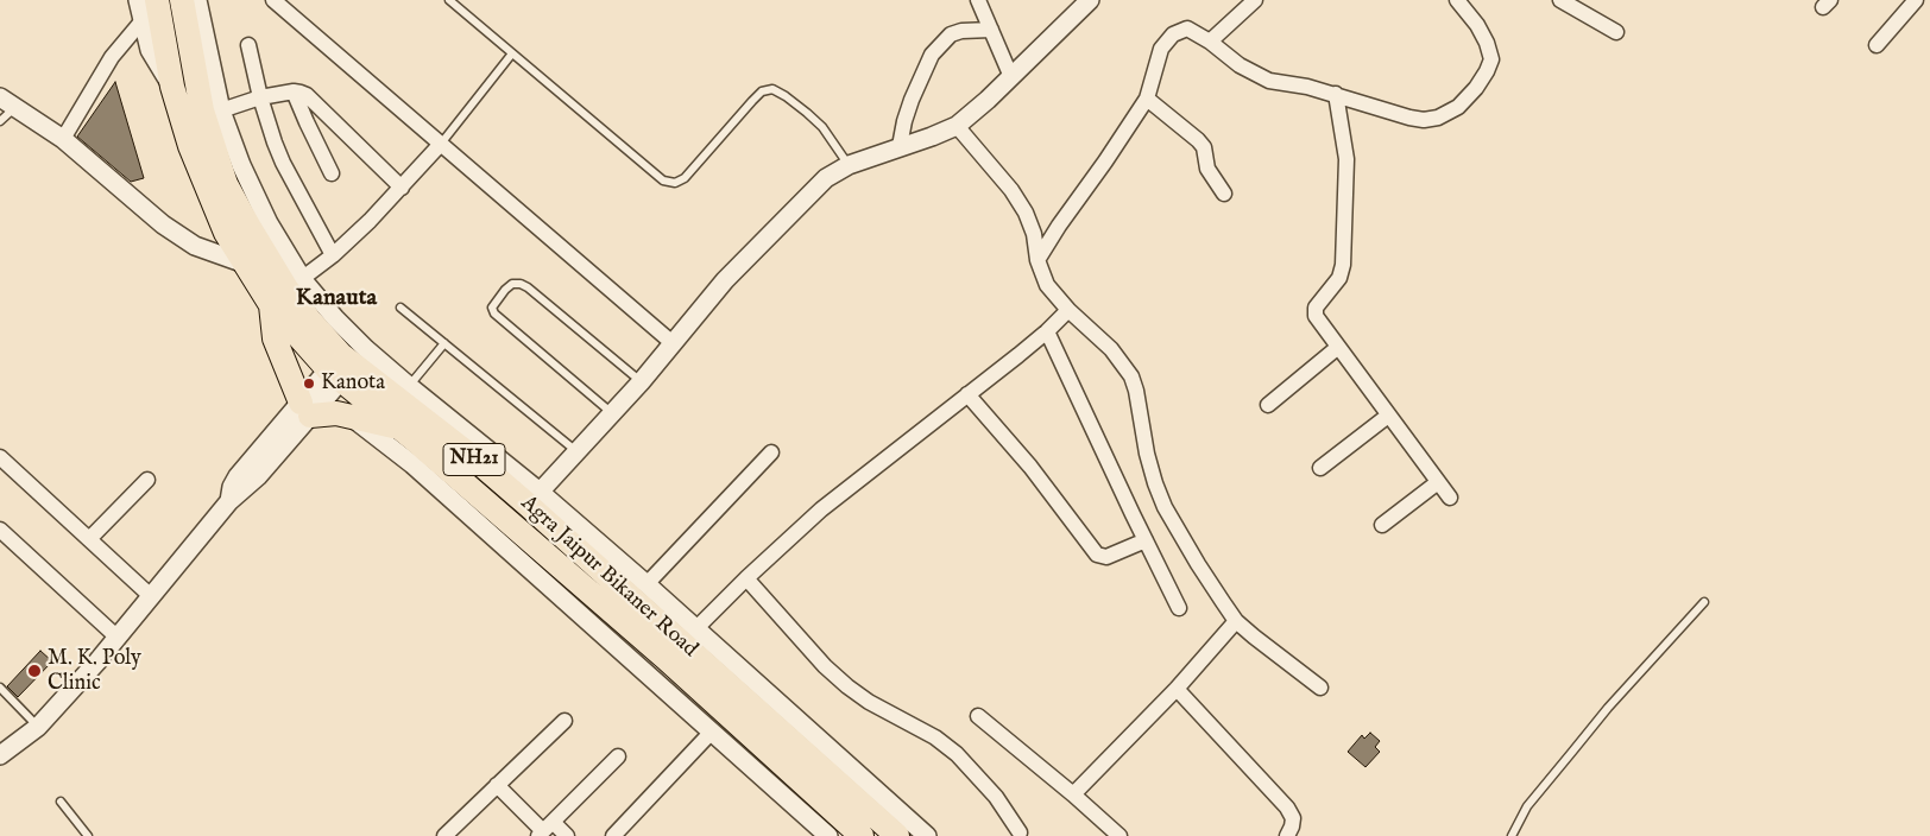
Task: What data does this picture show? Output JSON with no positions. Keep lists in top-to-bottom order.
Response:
{
  "streets": {
    "highway": ["NH21", "Agra Jaipur Bikaner Road"]
  },
  "districts": ["Kanauta"],
  "places": ["Kanota", "M. K. Poly Clinic"]
}
